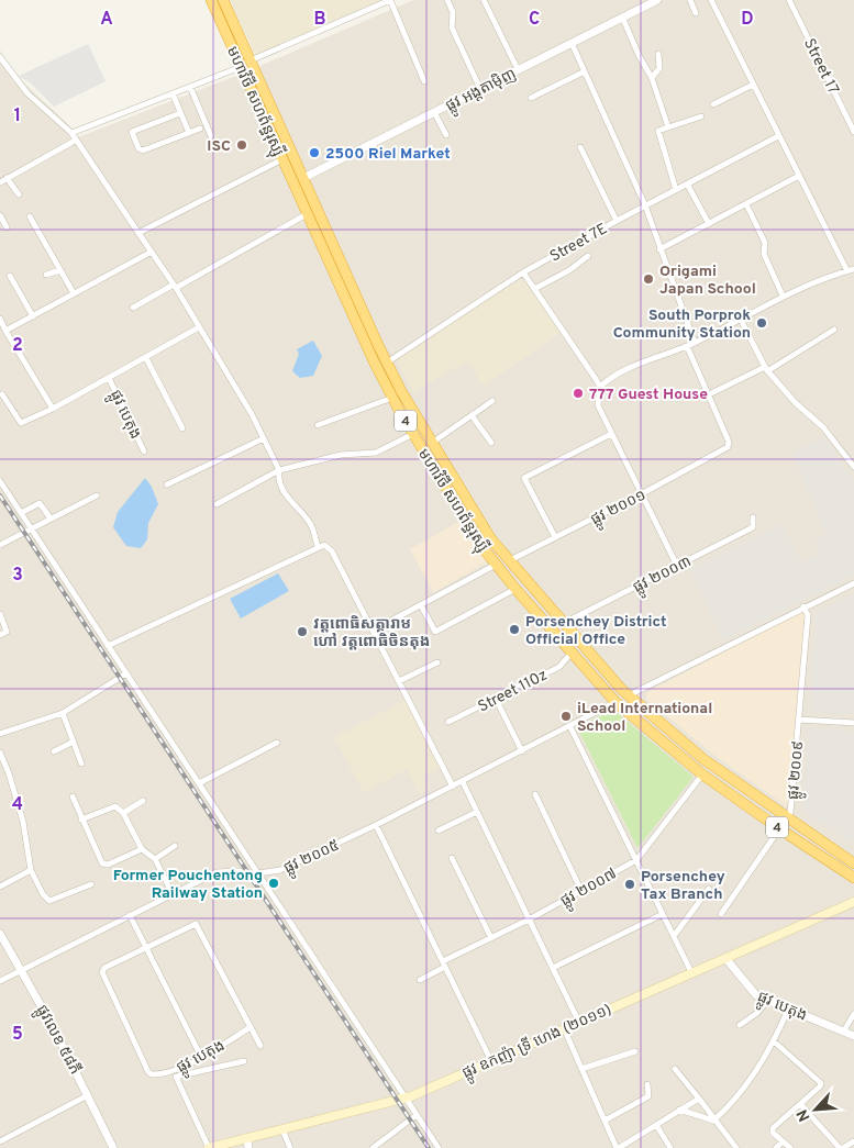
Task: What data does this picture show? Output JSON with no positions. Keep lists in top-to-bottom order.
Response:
{
  "streets": {
    "highway": ["មហាវិថី សហព័ន្ធរុស្ស៊ី", "4"],
    "main road": ["ផ្លូវ ឧកញ៉ា ទ្រី ហេង (២០១១)"],
    "street": [
      "Street 17",
      "ផ្លូវ អង្តតាម៉ិញ",
      "Street 7E",
      "ផ្លូវ បេតុង",
      "ផ្លូវ ២០០១",
      "ផ្លូវ ២០០៣",
      "Street 110z",
      "ផ្លូវ ២០០៩",
      "ផ្លូវ ២០០៥",
      "ផ្លូវ ២០០៧",
      "ផ្លូវលេខ ៥៨ភី"
    ]
  },
  "crossings": [
    ["ផ្លូវ អង្តតាម៉ិញ", "មហាវិថី សហព័ន្ធរុស្ស៊ី"],
    ["មហាវិថី សហព័ន្ធរុស្ស៊ី", "Street 7E"],
    ["មហាវិថី សហព័ន្ធរុស្ស៊ី", "ផ្លូវ ២០០១"],
    ["មហាវិថី សហព័ន្ធរុស្ស៊ី", "ផ្លូវ ២០០៣"],
    ["មហាវិថី សហព័ន្ធរុស្ស៊ី", "Street 110z"],
    ["មហាវិថី សហព័ន្ធរុស្ស៊ី", "ផ្លូវ ២០០៩"],
    ["មហាវិថី សហព័ន្ធរុស្ស៊ី", "ផ្លូវ ២០០៥"],
    ["មហាវិថី សហព័ន្ធរុស្ស៊ី", "ផ្លូវ ២០០៧"],
    ["ផ្លូវ បេតុង", "ផ្លូវ ឧកញ៉ា ទ្រី ហេង (២០១១)"],
    ["ផ្លូវ ២០០៥", "ផ្លូវលេខ ៥៨ភី"]
  ],
  "places": [
    "ISC",
    "2500 Riel Market",
    "Origami Japan School",
    "South Porprok Community Station",
    "777 Guest House",
    "Porsenchey District Official Office",
    "វត្តពោធិសត្តារាម ហៅ វត្តពោធិចិនតុង",
    "iLead International School",
    "Former Pouchentong Railway Station",
    "Porsenchey Tax Branch"
  ],
  "north": "bottom left",
  "grid": {
    "columns": [
      "A",
      "B",
      "C",
      "D"
    ],
    "rows": [
      "1",
      "2",
      "3",
      "4",
      "5"
    ]
  }
}
